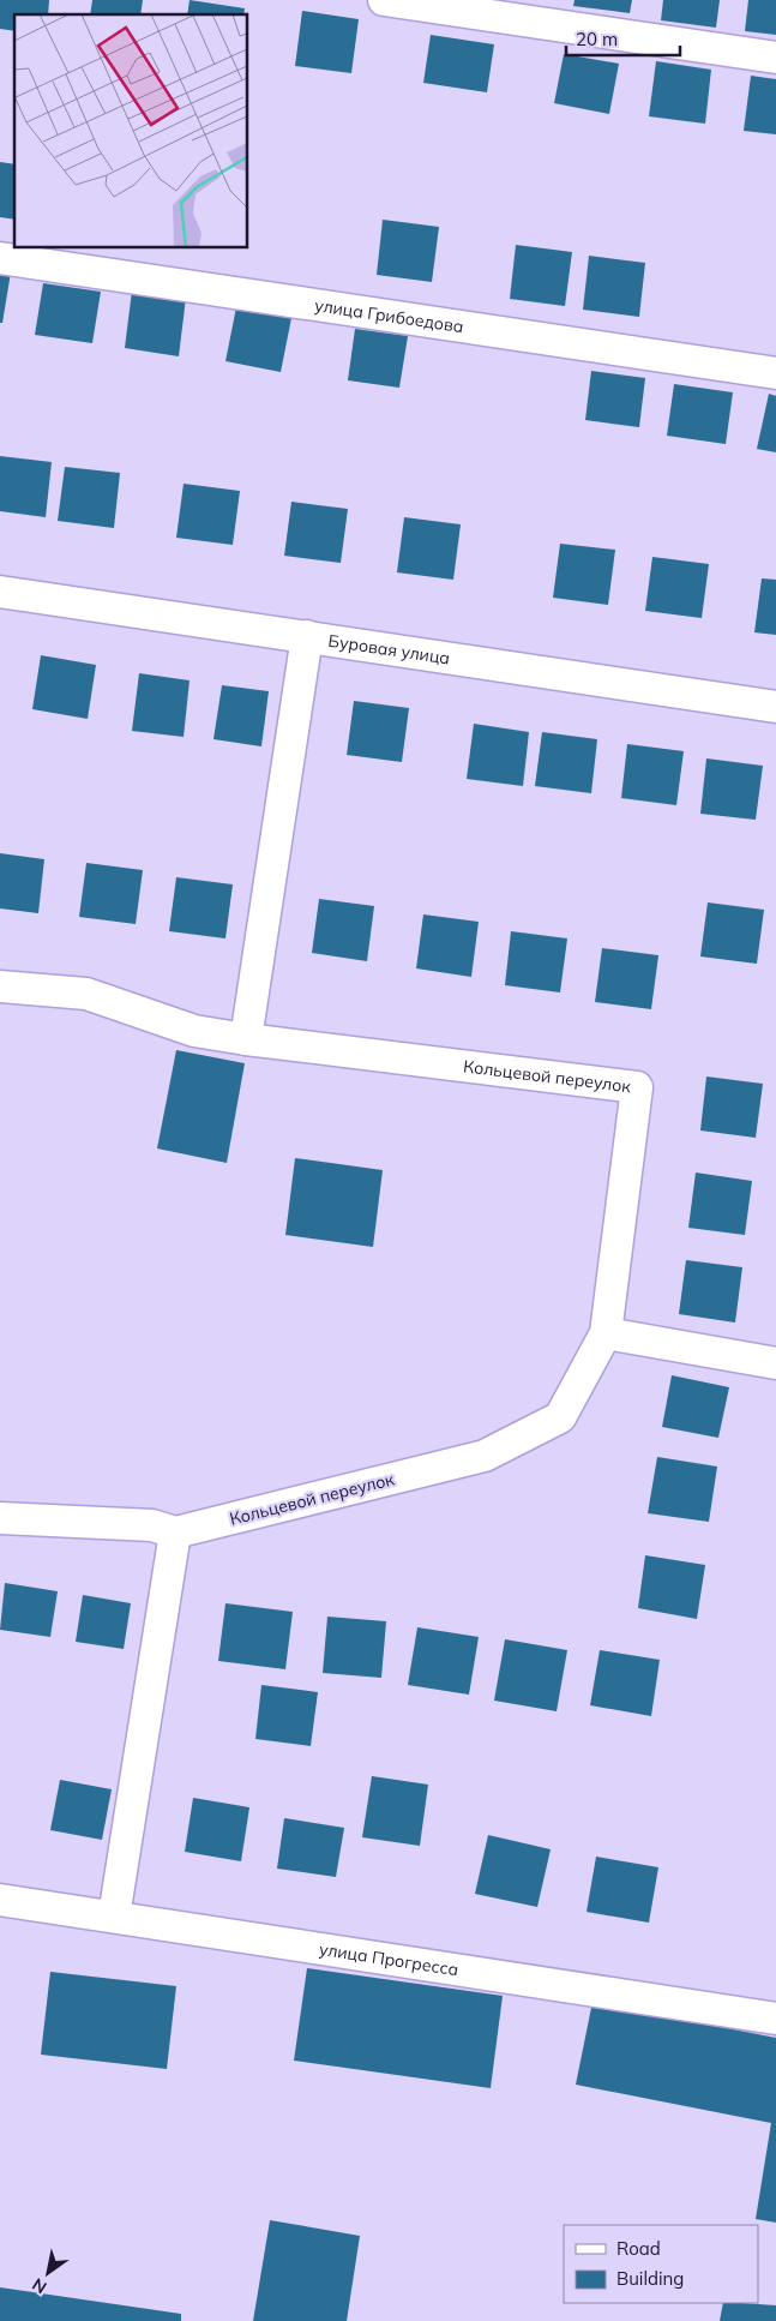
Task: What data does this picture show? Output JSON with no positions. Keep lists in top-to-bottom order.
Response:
{
  "streets": {
    "street": [
      "улица Грибоедова",
      "Буровая улица",
      "Кольцевой переулок",
      "улица Прогресса"
    ]
  },
  "legend": ["Road", "Building"],
  "scale_bar": "20 m",
  "north": "bottom left"
}
